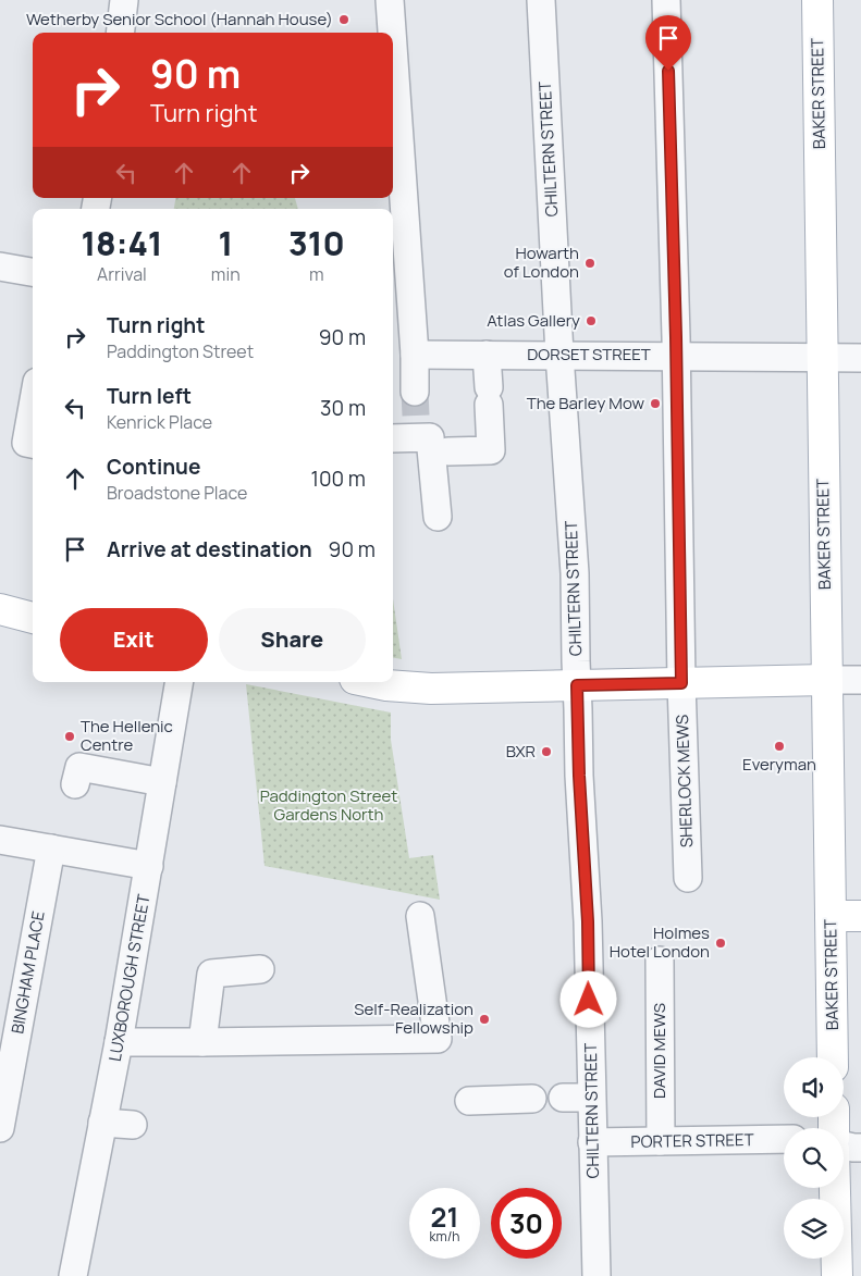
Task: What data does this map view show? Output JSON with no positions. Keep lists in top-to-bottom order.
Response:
{
  "streets": {
    "main road": ["BAKER STREET"],
    "street": [
      "CHILTERN STREET",
      "DORSET STREET",
      "SHERLOCK MEWS",
      "BINGHAM PLACE",
      "LUXBOROUGH STREET",
      "DAVID MEWS",
      "PORTER STREET"
    ]
  },
  "crossings": [
    ["BAKER STREET", "DORSET STREET"],
    ["CHILTERN STREET", "DORSET STREET"],
    ["CHILTERN STREET", "PORTER STREET"],
    ["DORSET STREET", "SHERLOCK MEWS"],
    ["DAVID MEWS", "PORTER STREET"]
  ],
  "parks": ["Paddington Street Gardens North"],
  "places": [
    "Wetherby Senior School (Hannah House)",
    "Howarth of London",
    "Atlas Gallery",
    "The Barley Mow",
    "The Hellenic Centre",
    "Everyman",
    "BXR",
    "Holmes Hotel London",
    "Self-Realization Fellowship"
  ],
  "page": {
    "turn": ["90 m", "Turn right"],
    "eta": [
      "18:41",
      "Arrival",
      "1",
      "min",
      "310",
      "m"
    ],
    "list": [
      {
        "name": "Turn right",
        "note": "Paddington Street",
        "value": "90 m"
      },
      {
        "name": "Turn left",
        "note": "Kenrick Place",
        "value": "30 m"
      },
      {
        "name": "Continue",
        "note": "Broadstone Place",
        "value": "100 m"
      },
      {
        "name": "Arrive at destination",
        "value": "90 m"
      }
    ],
    "buttons": ["Exit", "Share"],
    "speed": "21 km/h",
    "limit": "30"
  }
}
